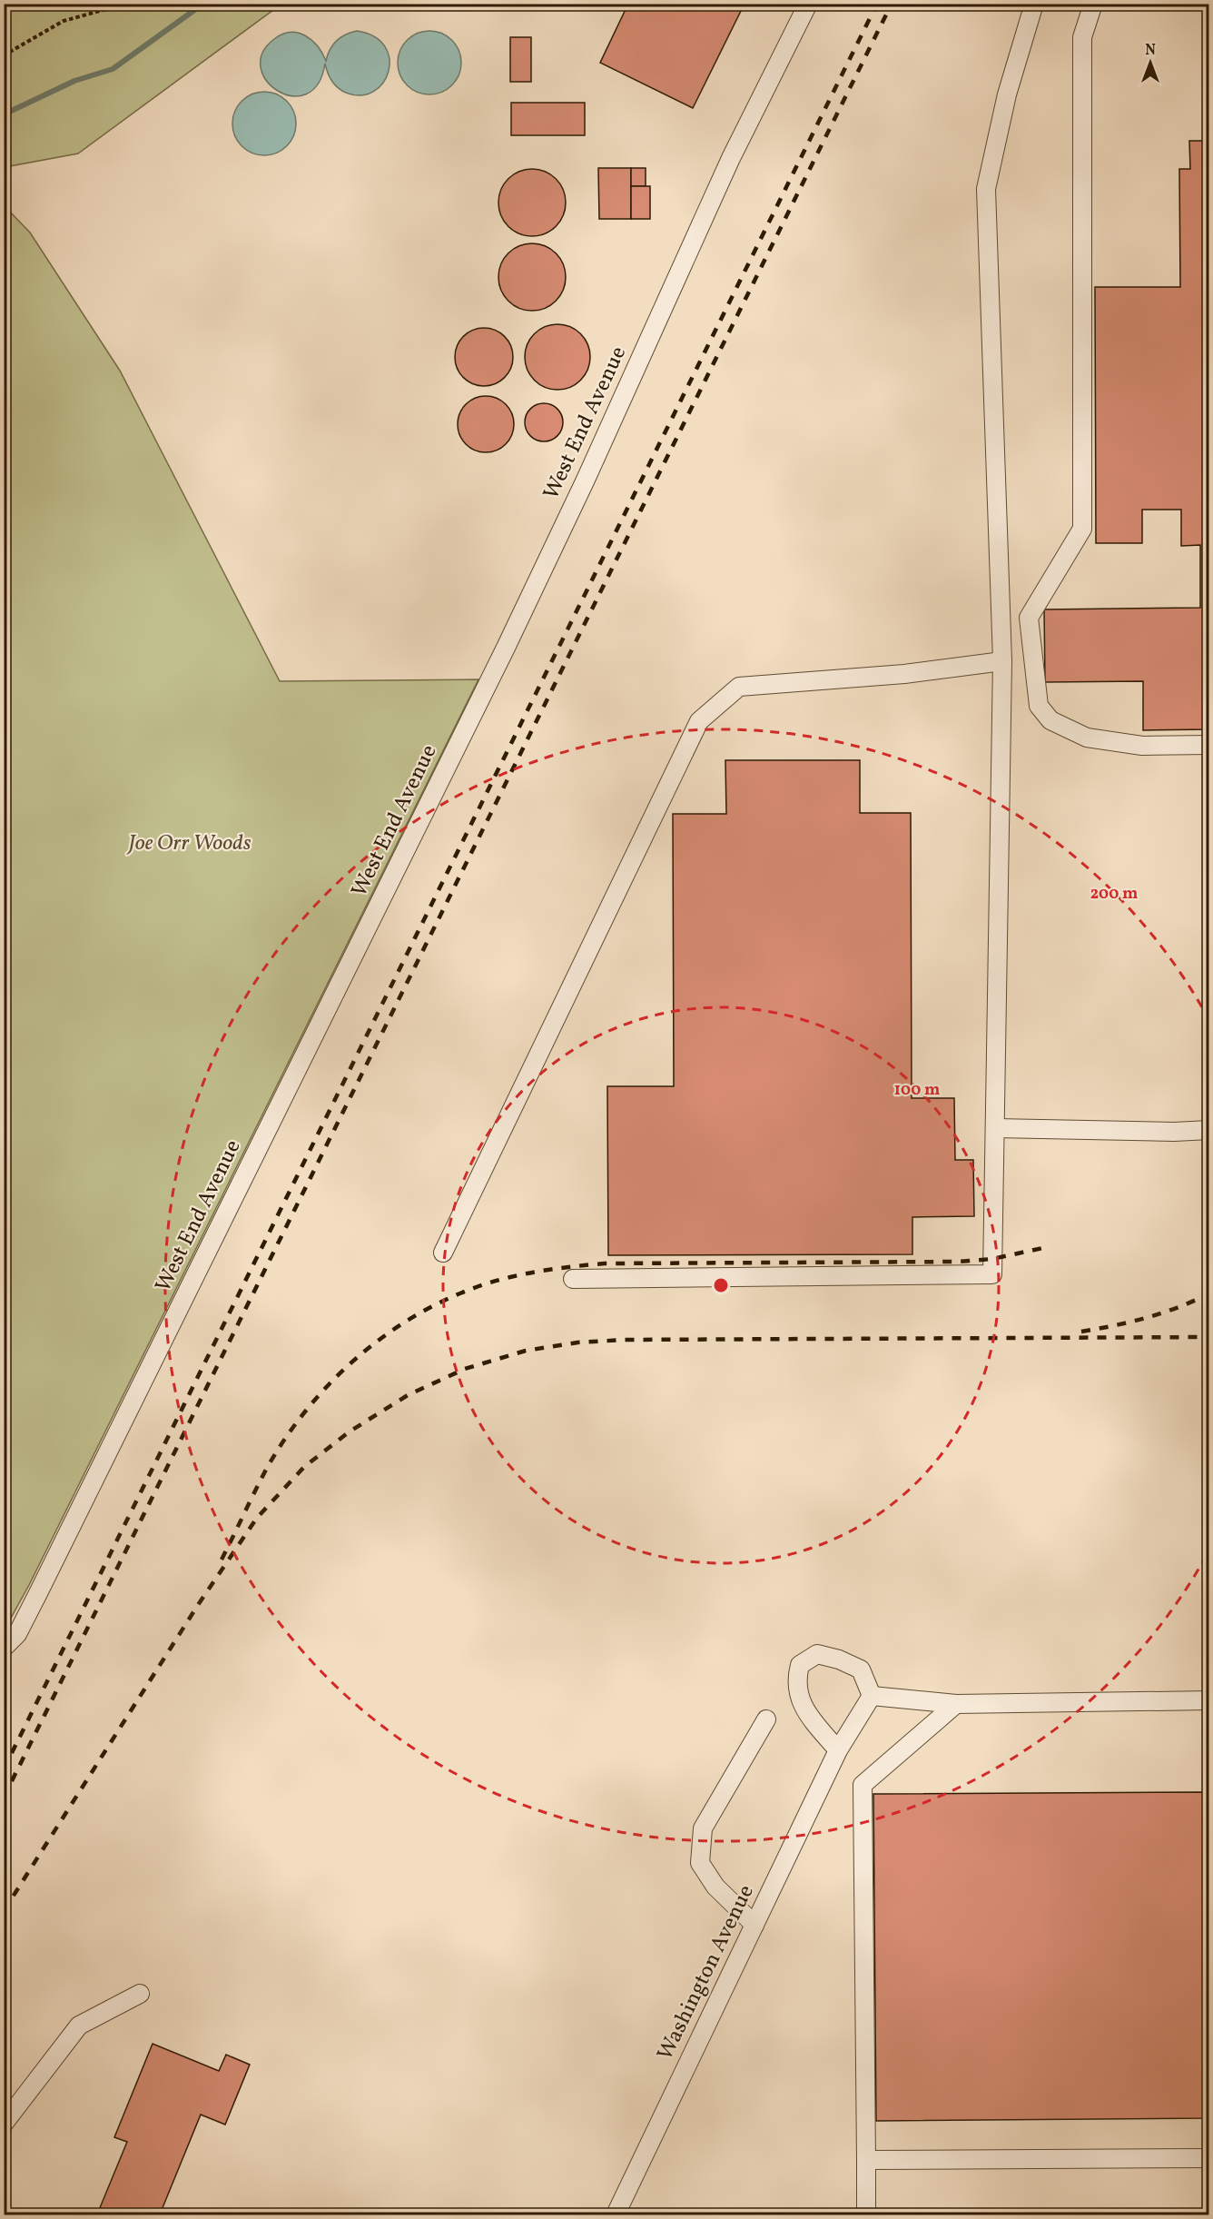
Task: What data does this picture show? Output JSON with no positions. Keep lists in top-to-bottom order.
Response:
{
  "streets": {
    "street": ["West End Avenue", "Washington Avenue"]
  },
  "parks": ["Joe Orr Woods"],
  "north": "top",
  "rings": ["200 m", "100 m"]
}
